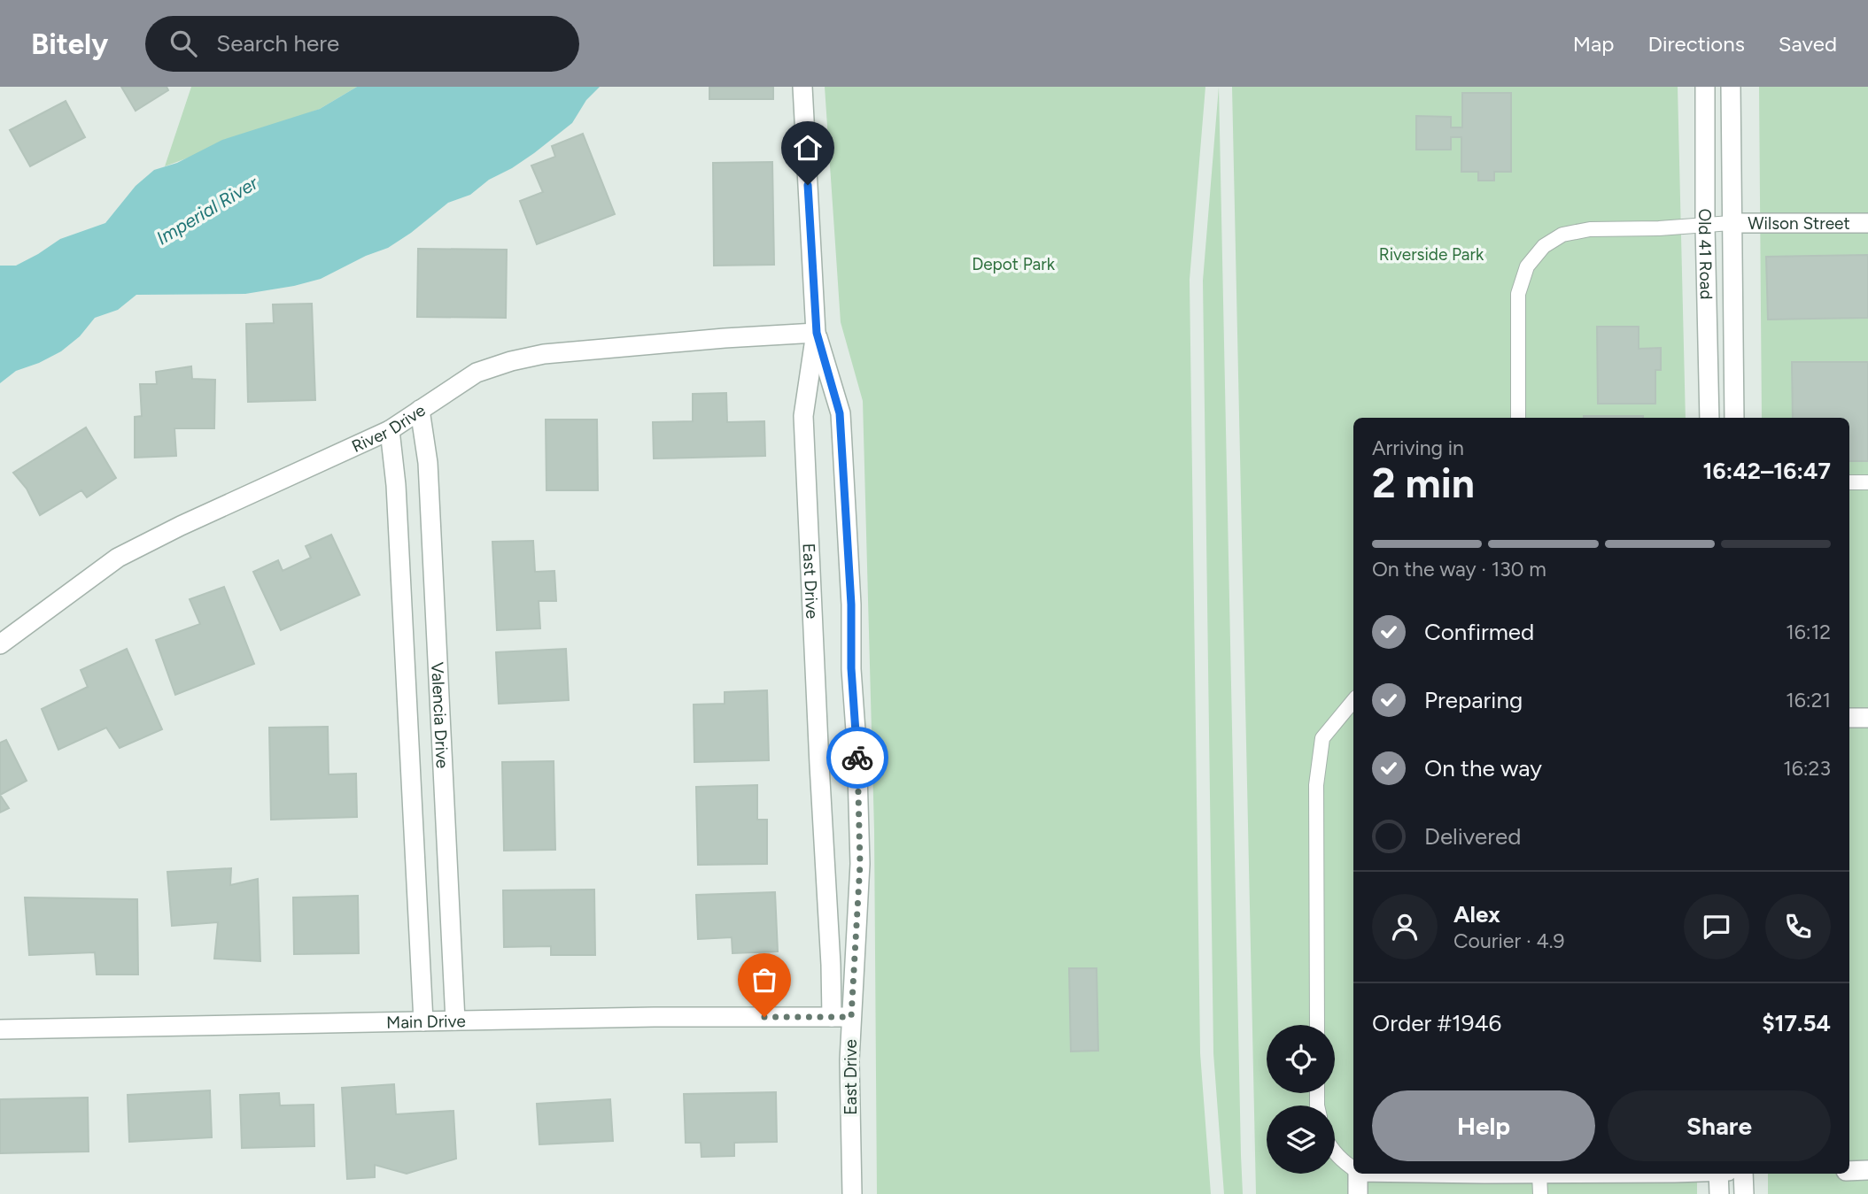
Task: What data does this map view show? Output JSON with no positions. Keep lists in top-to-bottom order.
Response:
{
  "streets": {
    "street": [
      "Wilson Street",
      "Old 41 Road",
      "River Drive",
      "East Drive",
      "Valencia Drive",
      "Main Drive"
    ]
  },
  "crossings": [
    ["Wilson Street", "Old 41 Road"],
    ["River Drive", "East Drive"],
    ["River Drive", "Valencia Drive"],
    ["East Drive", "Main Drive"],
    ["Valencia Drive", "Main Drive"]
  ],
  "water": ["Imperial River"],
  "parks": ["Riverside Park", "Depot Park"],
  "page": {
    "header": "Bitely",
    "search": "Search here",
    "nav": ["Map", "Directions", "Saved"],
    "heading": ["2 min", "Arriving in", "16:42–16:47"],
    "panel": [
      "Alex",
      "Courier · 4.9",
      "Order #1946",
      "$17.54"
    ],
    "bar": "On the way · 130 m",
    "list": [
      ["Confirmed", "16:12"],
      ["Preparing", "16:21"],
      ["On the way", "16:23"],
      "Delivered"
    ],
    "buttons": ["Help", "Share"]
  }
}
